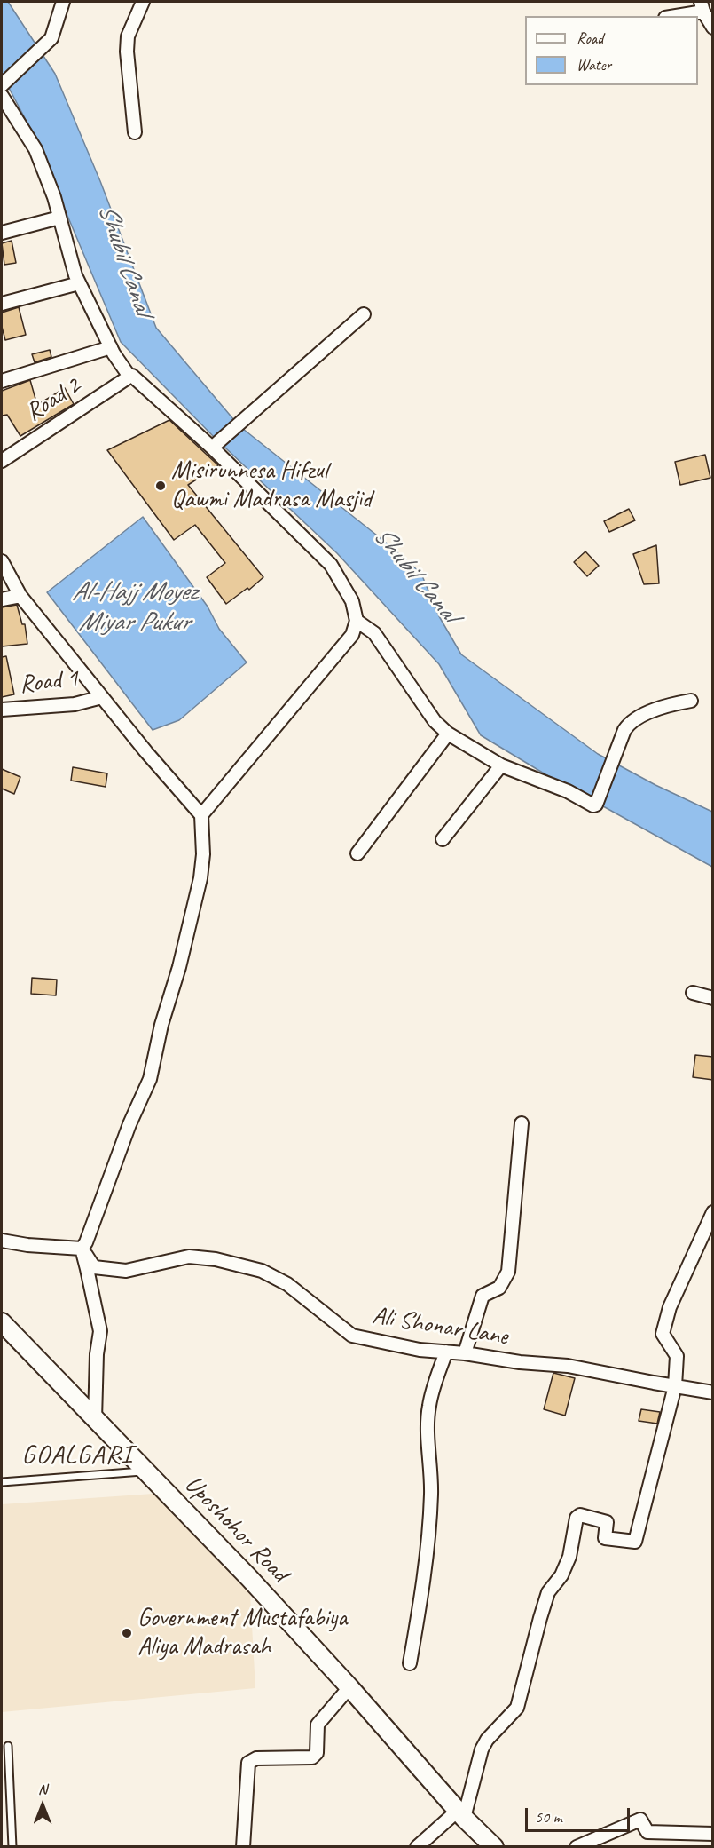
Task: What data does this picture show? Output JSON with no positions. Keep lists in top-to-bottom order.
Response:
{
  "streets": {
    "main road": ["Uposhohor Road"],
    "street": ["Road 2", "Road 1", "Ali Shonar Lane"]
  },
  "districts": ["GOALGARI"],
  "water": ["Shubil Canal", "Al-Hajj Moyez Miyar Pukur"],
  "places": ["Misirunnesa Hifzul Qawmi Madrasa Masjid", "Government Mustafabiya Aliya Madrasah"],
  "legend": ["Road", "Water"],
  "scale_bar": "50 m",
  "north": "top"
}
